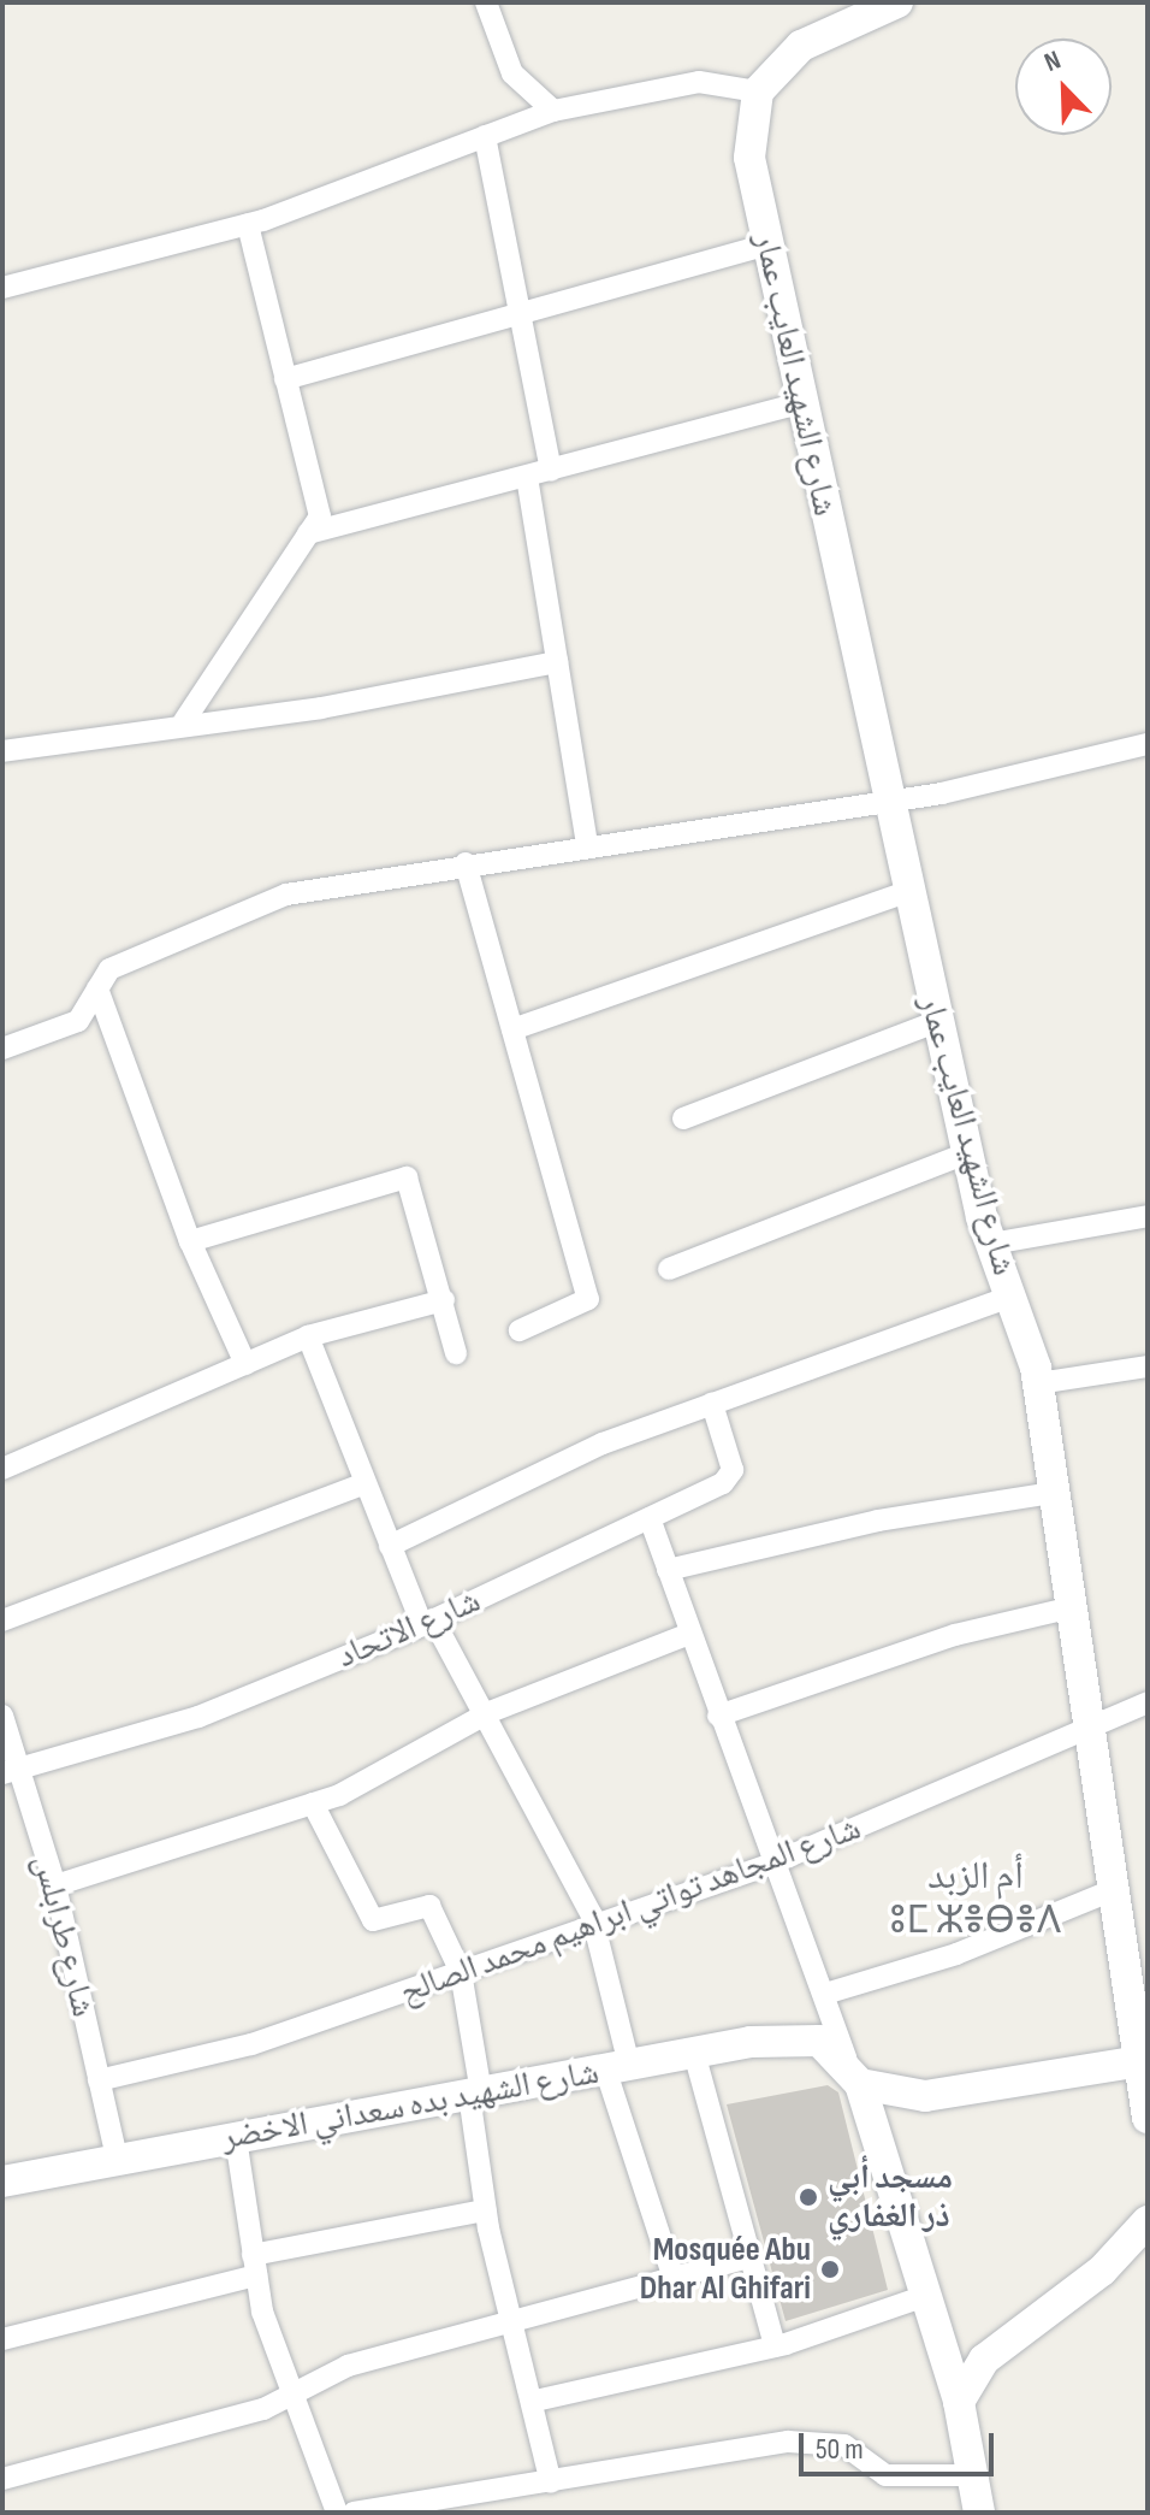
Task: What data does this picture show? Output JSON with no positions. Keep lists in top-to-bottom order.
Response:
{
  "streets": {
    "street": [
      "شارع الشهيد العايب عمار",
      "شارع الاتحاد",
      "شارع المجاهد تواتي ابراهيم محمد الصالح",
      "شارع طرابلس",
      "شارع الشهيد بده سعداني الاخضر"
    ]
  },
  "crossings": [
    ["شارع الشهيد العايب عمار", "شارع المجاهد تواتي ابراهيم محمد الصالح"],
    ["شارع الشهيد العايب عمار", "شارع الشهيد بده سعداني الاخضر"],
    ["شارع الاتحاد", "شارع طرابلس"],
    ["شارع المجاهد تواتي ابراهيم محمد الصالح", "شارع طرابلس"],
    ["شارع طرابلس", "شارع الشهيد بده سعداني الاخضر"]
  ],
  "districts": ["أم الزبد ⵓⵎ ⵣⴻⴱⴻⴷ"],
  "places": ["مسجد أبي ذر الغفاري", "Mosquée Abu Dhar Al Ghifari"],
  "scale_bar": "50 m",
  "north": "top left"
}
